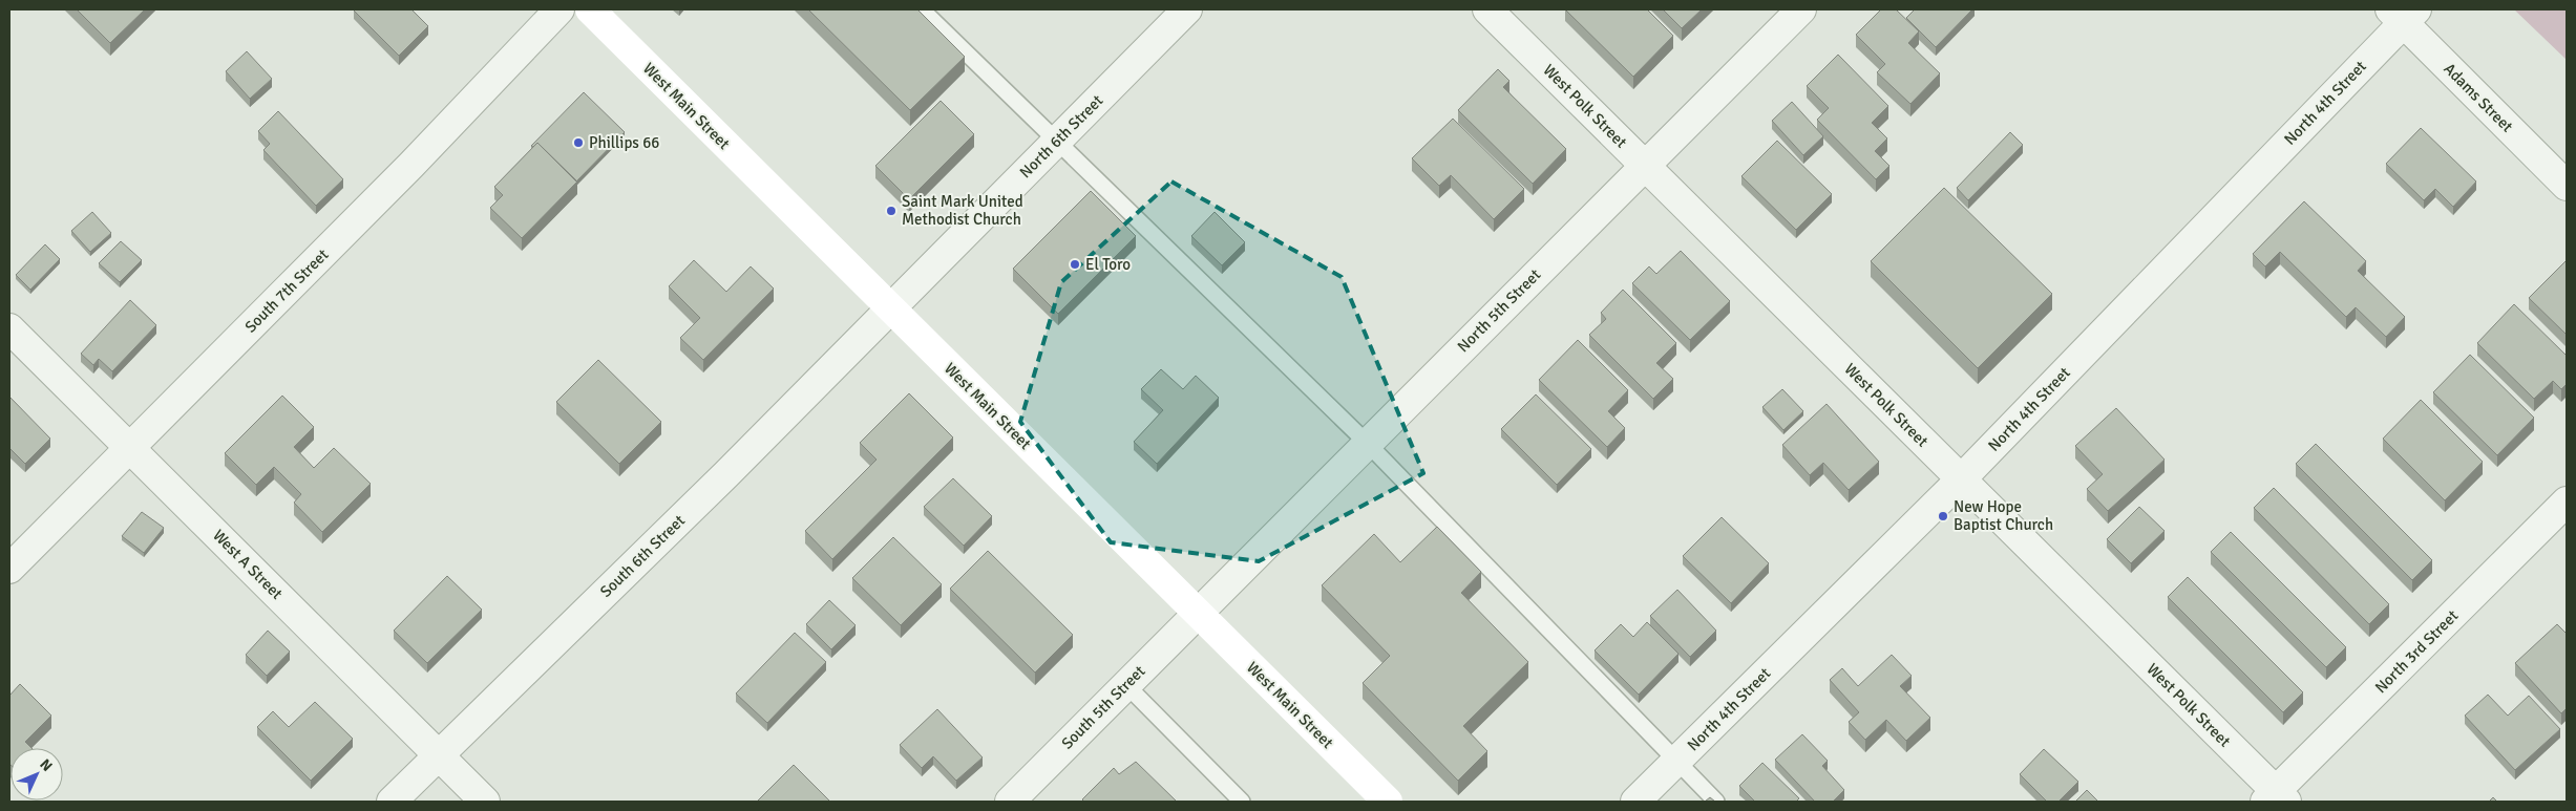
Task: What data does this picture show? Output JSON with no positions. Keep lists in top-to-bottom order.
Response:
{
  "streets": {
    "main road": ["West Main Street"],
    "street": [
      "Adams Street",
      "North 4th Street",
      "West Polk Street",
      "North 6th Street",
      "South 7th Street",
      "North 5th Street",
      "South 6th Street",
      "West A Street",
      "North 3rd Street",
      "South 5th Street"
    ]
  },
  "crossings": [
    ["Adams Street", "North 4th Street"],
    ["North 4th Street", "West Polk Street"],
    ["West Main Street", "North 6th Street"],
    ["West Main Street", "North 5th Street"],
    ["West Main Street", "South 6th Street"],
    ["West Main Street", "South 5th Street"],
    ["West Polk Street", "North 5th Street"],
    ["West Polk Street", "North 3rd Street"],
    ["North 6th Street", "South 6th Street"],
    ["South 7th Street", "West A Street"],
    ["North 5th Street", "South 5th Street"],
    ["South 6th Street", "West A Street"]
  ],
  "places": [
    "Phillips 66",
    "Saint Mark United Methodist Church",
    "El Toro",
    "New Hope Baptist Church"
  ],
  "north": "top right"
}
